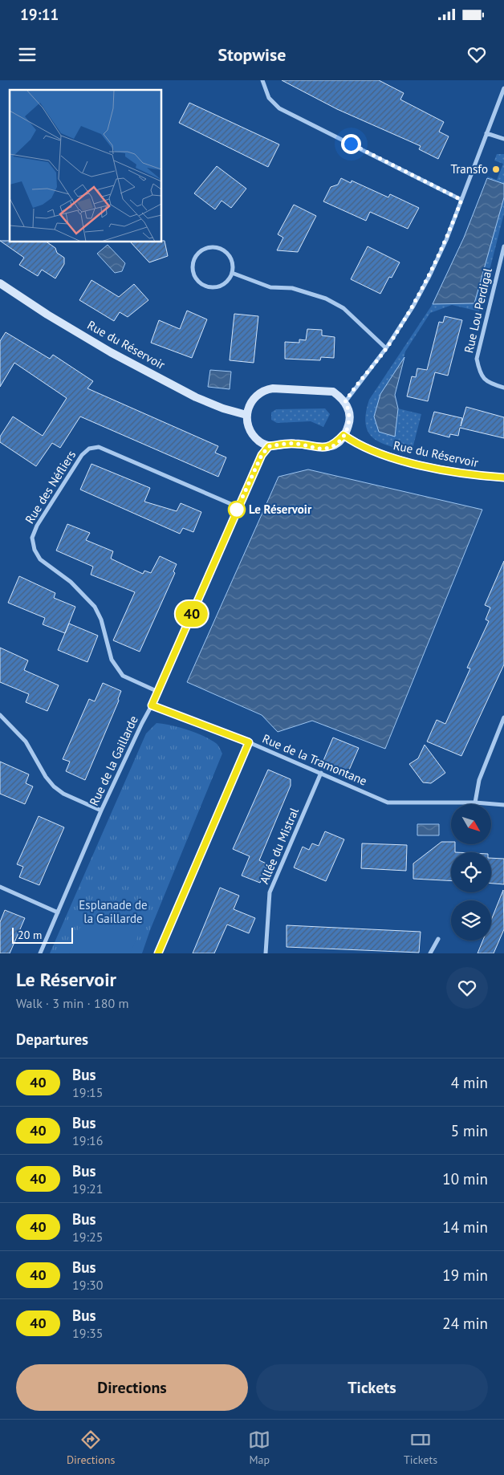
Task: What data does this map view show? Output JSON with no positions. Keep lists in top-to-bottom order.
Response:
{
  "streets": {
    "street": [
      "Rue Lou Perdigal",
      "Rue du Réservoir",
      "Rue des Néfliers",
      "Rue de la Tramontane",
      "Rue de la Gaillarde",
      "Allée du Mistral"
    ]
  },
  "crossings": [
    ["Rue des Néfliers", "Rue de la Gaillarde"],
    ["Rue de la Tramontane", "Rue de la Gaillarde"],
    ["Rue de la Tramontane", "Allée du Mistral"]
  ],
  "parks": ["Esplanade de la Gaillarde"],
  "places": ["Transfo", "Le Réservoir"],
  "lines": ["bus line 40"],
  "scale_bar": "20 m",
  "north": "bottom right",
  "page": {
    "status": "19:11",
    "header": "Stopwise",
    "on_map": "40",
    "scale": "20 m",
    "heading": [
      ["Le Réservoir", "Walk · 3 min · 180 m"],
      "Departures"
    ],
    "list": [
      {
        "mark": "40",
        "name": "Bus",
        "note": "19:15",
        "value": "4 min"
      },
      {
        "mark": "40",
        "name": "Bus",
        "note": "19:16",
        "value": "5 min"
      },
      {
        "mark": "40",
        "name": "Bus",
        "note": "19:21",
        "value": "10 min"
      },
      {
        "mark": "40",
        "name": "Bus",
        "note": "19:25",
        "value": "14 min"
      },
      {
        "mark": "40",
        "name": "Bus",
        "note": "19:30",
        "value": "19 min"
      },
      {
        "mark": "40",
        "name": "Bus",
        "note": "19:35",
        "value": "24 min"
      }
    ],
    "buttons": ["Directions", "Tickets"],
    "tabs": ["Directions", "Map", "Tickets"]
  }
}
